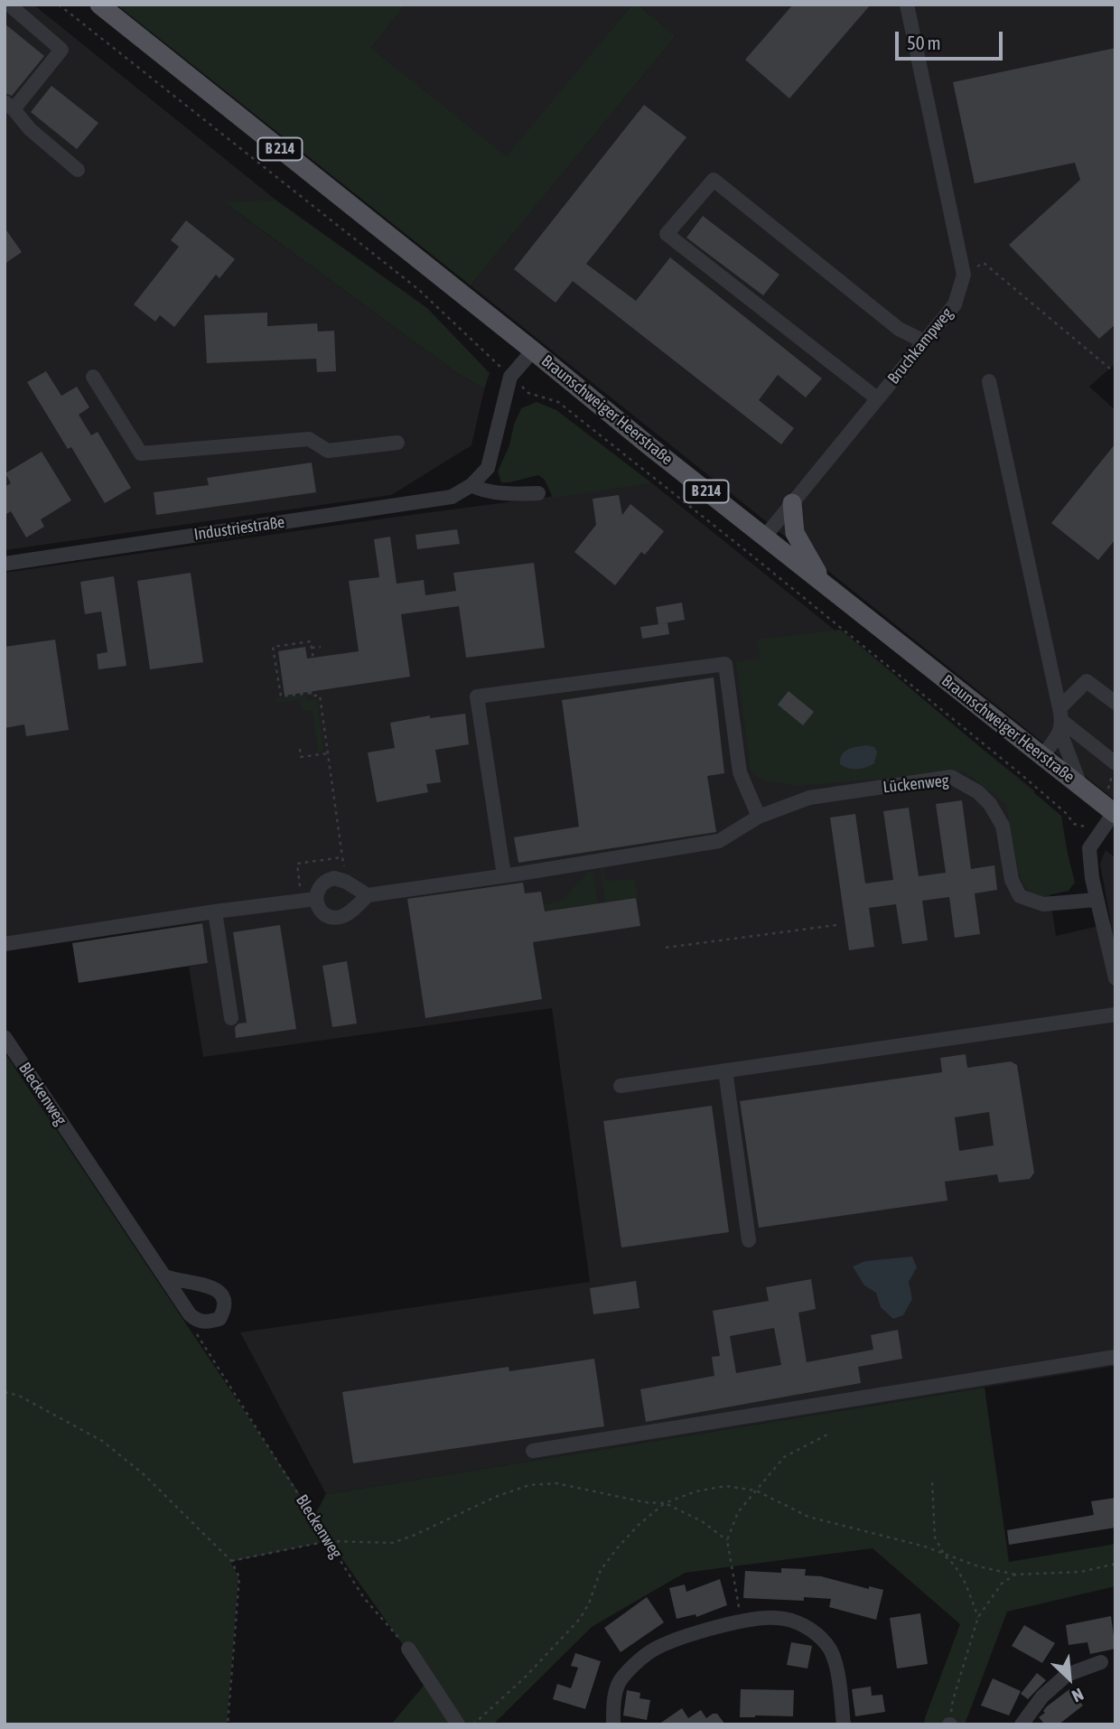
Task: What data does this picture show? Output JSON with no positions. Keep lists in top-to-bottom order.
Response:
{
  "streets": {
    "main road": ["B 214", "Braunschweiger Heerstraße"],
    "street": [
      "Bruchkampweg",
      "Industriestraße",
      "Lückenweg",
      "Bleckenweg"
    ]
  },
  "crossings": [
    ["Bruchkampweg", "Braunschweiger Heerstraße"],
    ["Braunschweiger Heerstraße", "Industriestraße"]
  ],
  "scale_bar": "50 m",
  "north": "bottom right"
}
